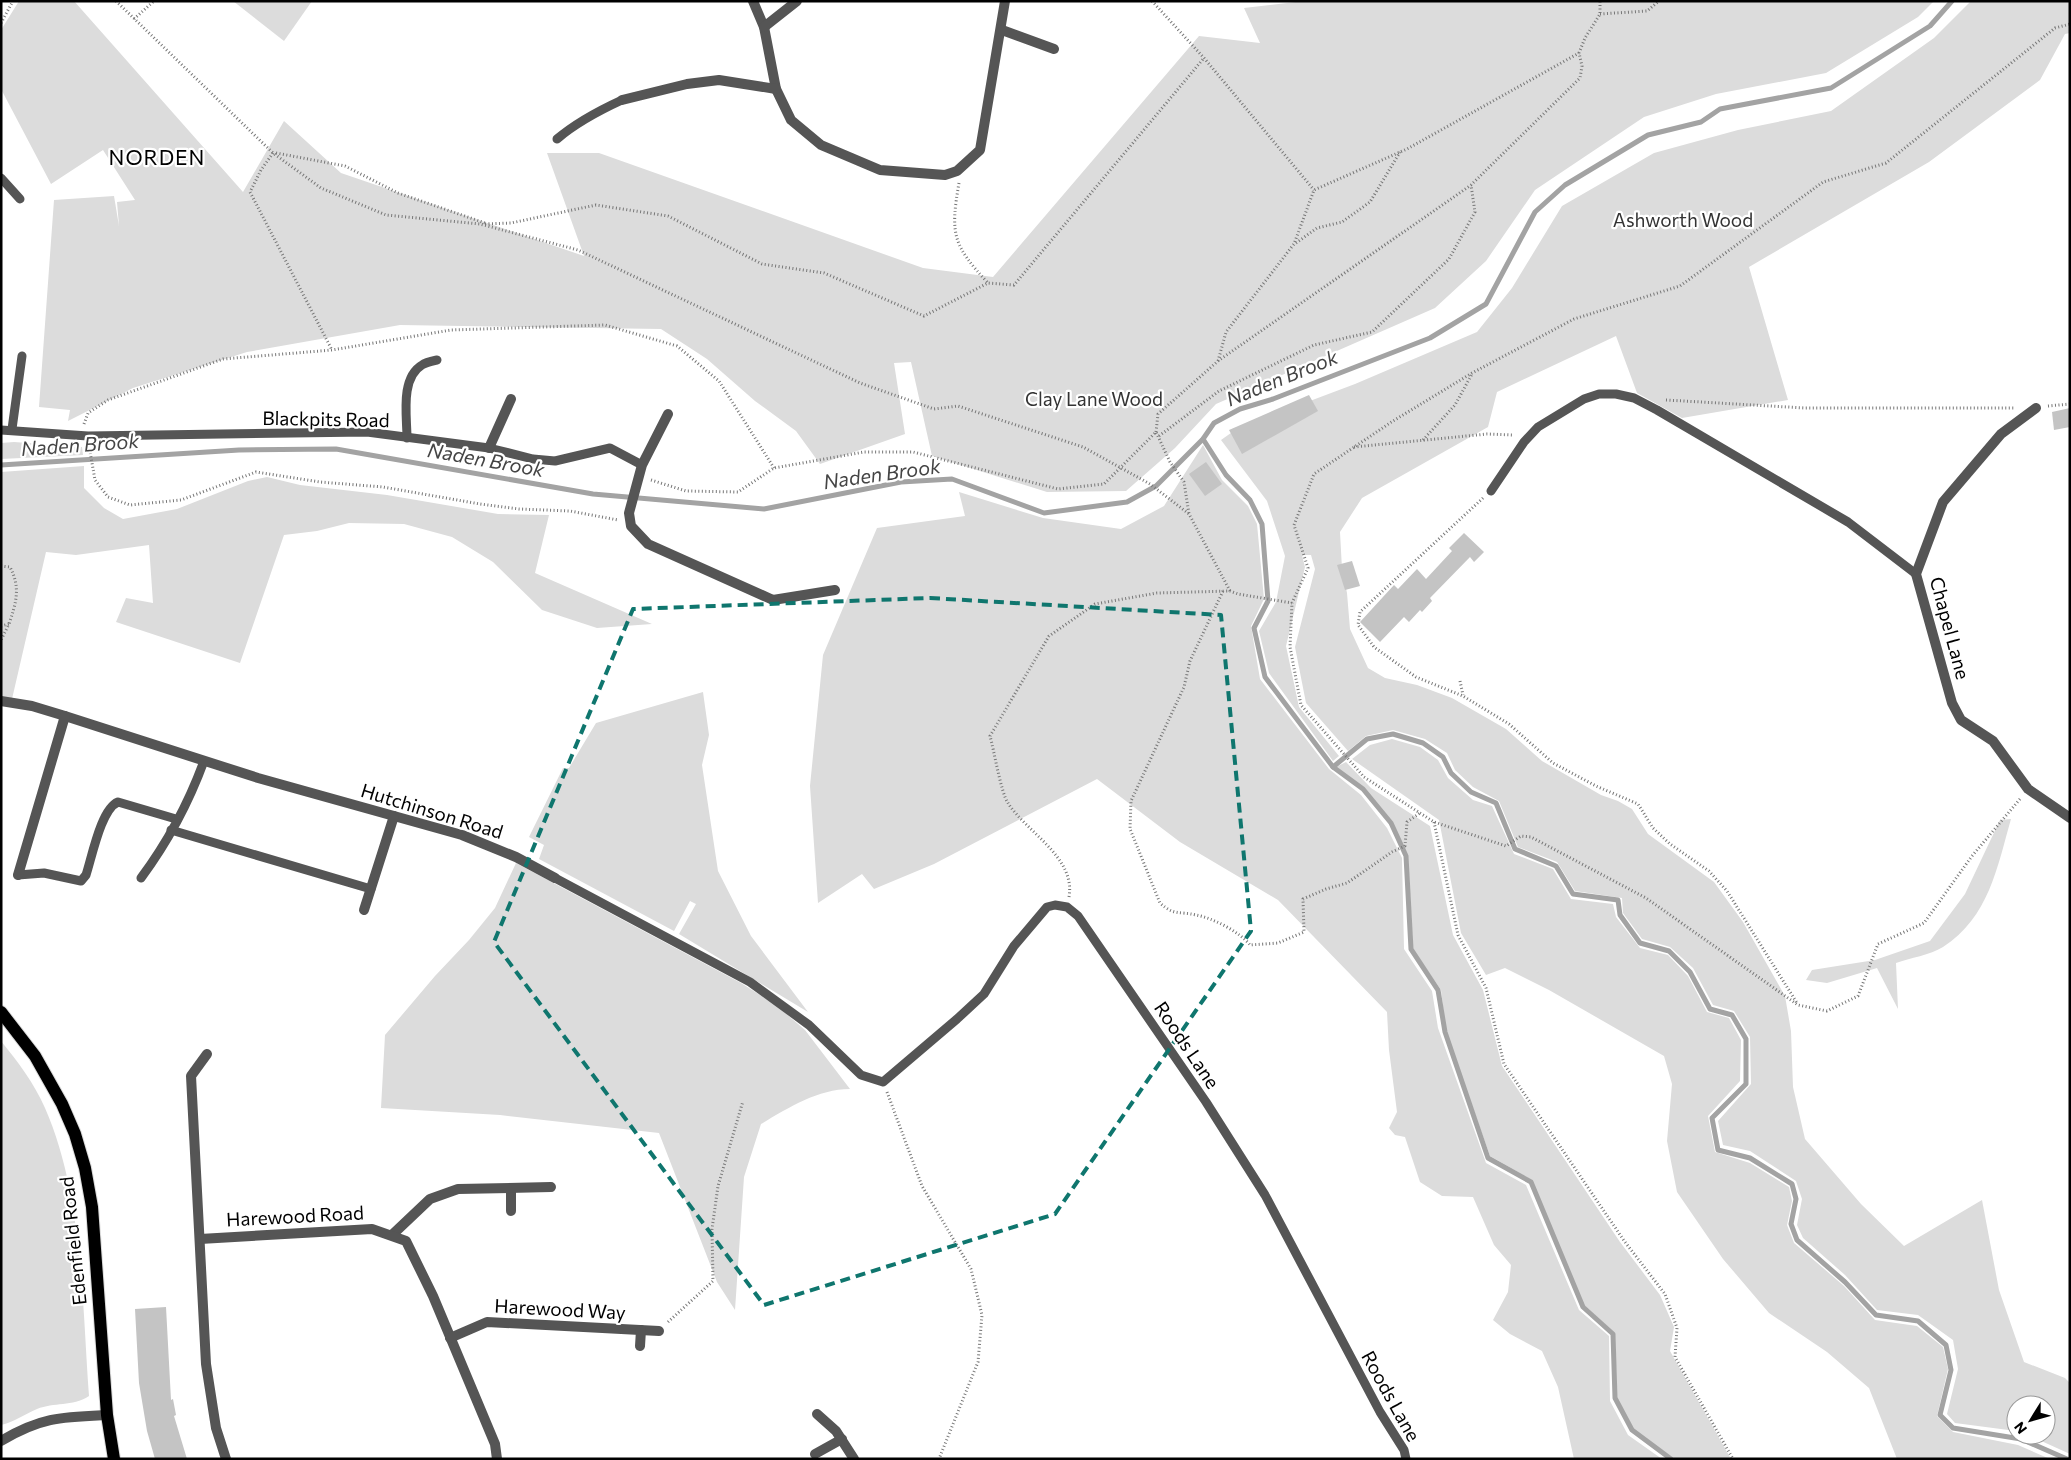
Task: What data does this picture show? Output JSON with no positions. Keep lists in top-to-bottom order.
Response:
{
  "streets": {
    "main road": ["Edenfield Road"],
    "street": [
      "Chapel Lane",
      "Hutchinson Road",
      "Harewood Road",
      "Harewood Way"
    ],
    "lane": ["Blackpits Road", "Roods Lane"]
  },
  "crossings": [
    ["Harewood Road", "Harewood Way"]
  ],
  "districts": ["NORDEN"],
  "water": ["Naden Brook"],
  "parks": ["Ashworth Wood", "Clay Lane Wood"],
  "north": "bottom left"
}
